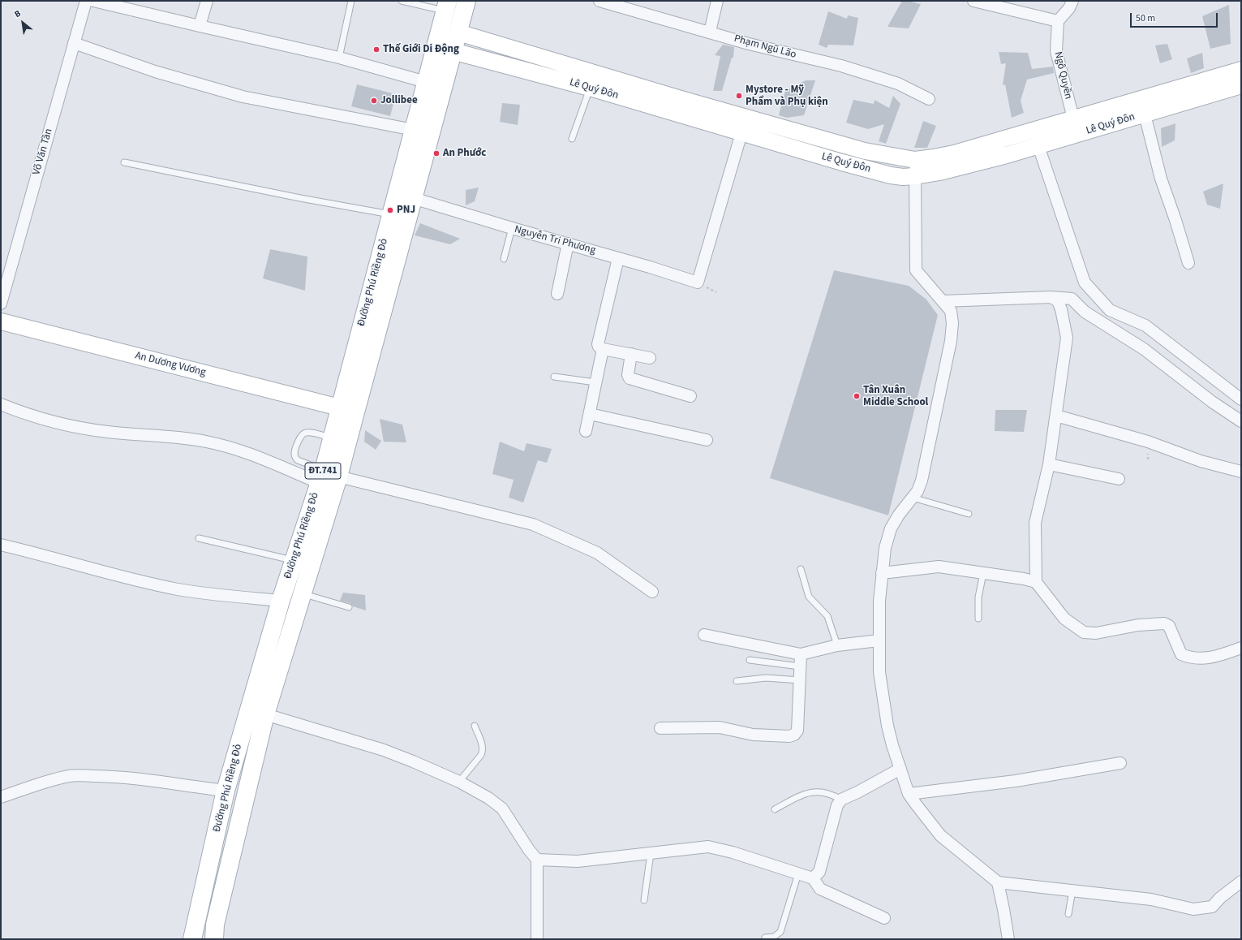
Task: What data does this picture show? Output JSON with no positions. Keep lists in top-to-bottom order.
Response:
{
  "streets": {
    "main road": [
      "Lê Quý Đôn",
      "Đường Phú Riềng Đỏ",
      "An Dương Vương",
      "ĐT.741"
    ],
    "street": [
      "Phạm Ngũ Lão",
      "Ngô Quyền",
      "Võ Văn Tần",
      "Nguyễn Tri Phương"
    ]
  },
  "crossings": [
    ["Ngô Quyền", "Lê Quý Đôn"],
    ["Lê Quý Đôn", "Nguyễn Tri Phương"],
    ["Lê Quý Đôn", "Đường Phú Riềng Đỏ"],
    ["Nguyễn Tri Phương", "Đường Phú Riềng Đỏ"],
    ["Đường Phú Riềng Đỏ", "An Dương Vương"]
  ],
  "places": [
    "Thế Giới Di Động",
    "Mystore - Mỹ Phẩm và Phụ kiện",
    "Jollibee",
    "An Phước",
    "PNJ",
    "Tân Xuân Middle School"
  ],
  "scale_bar": "50 m",
  "north": "top left"
}
